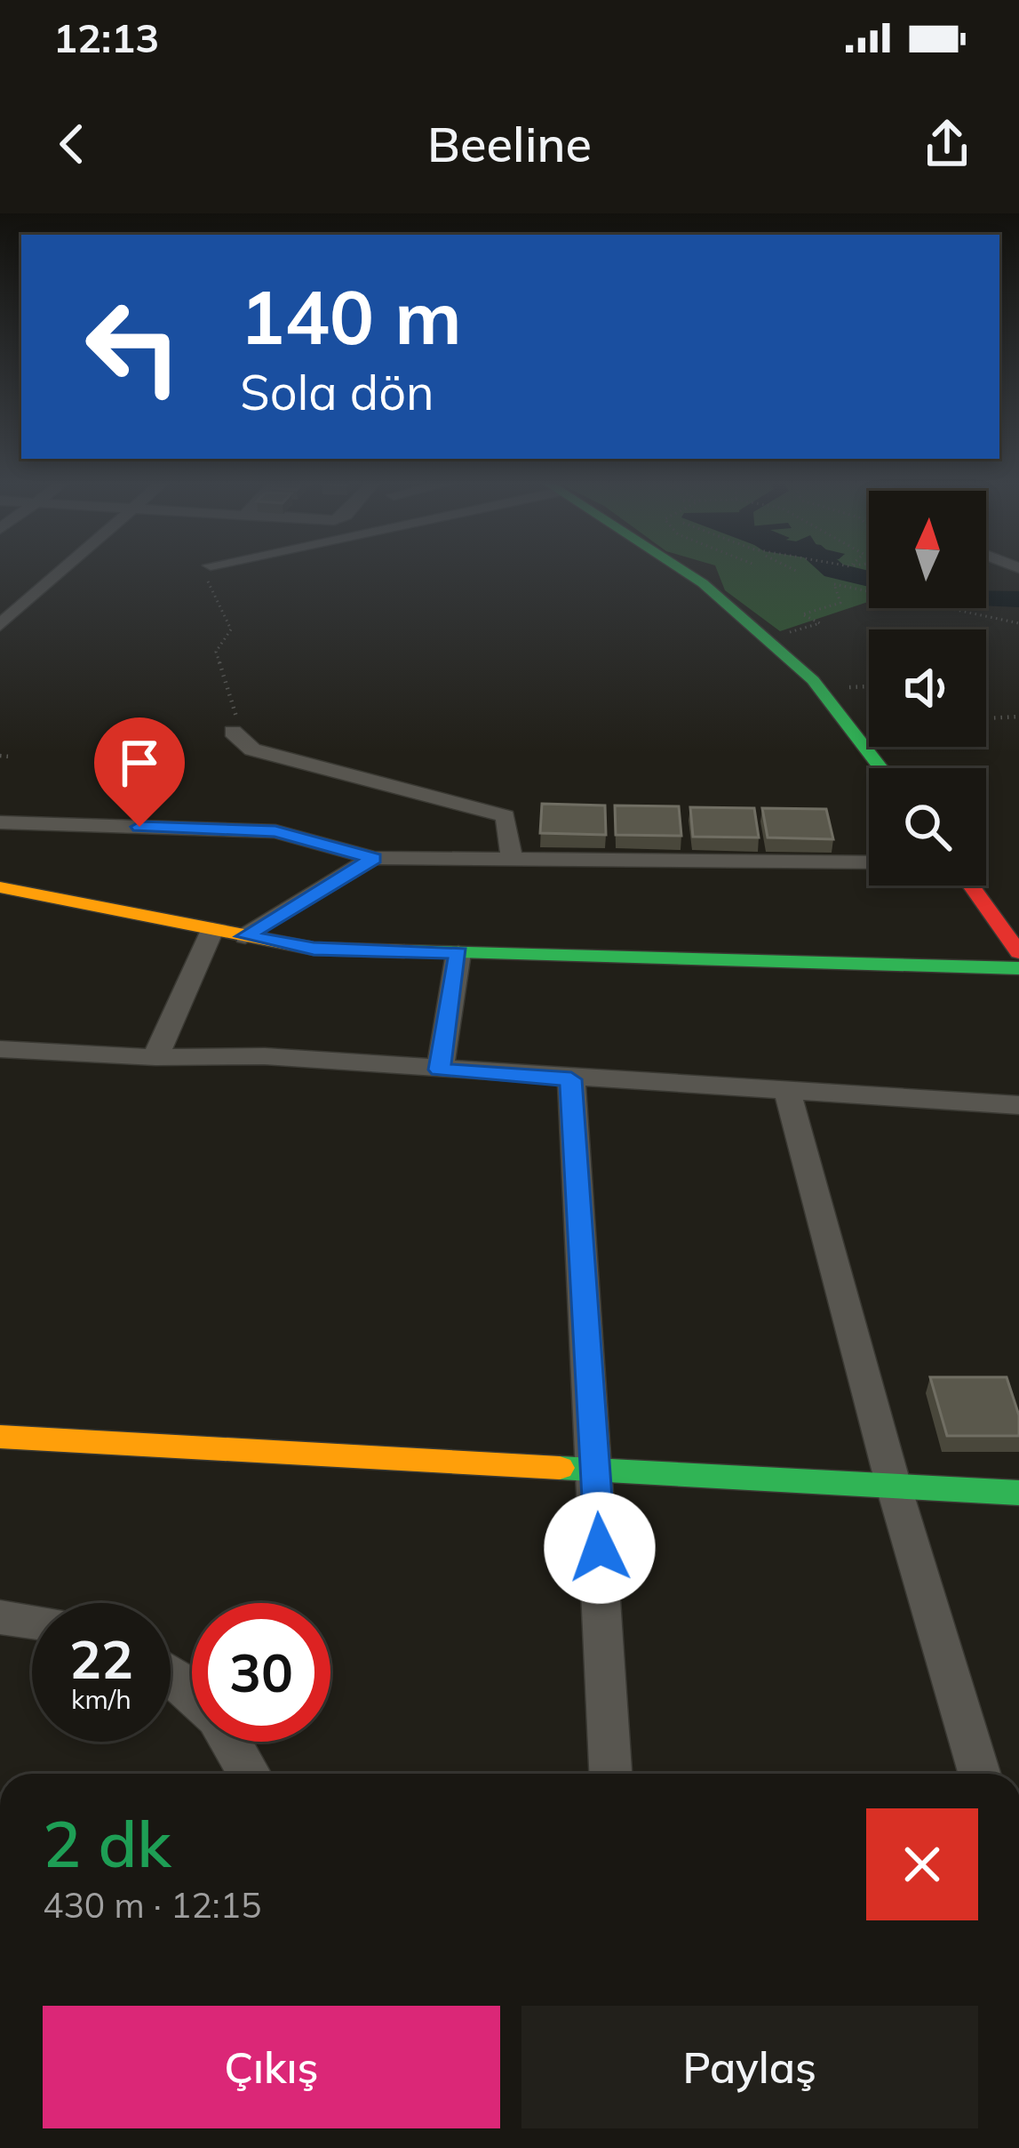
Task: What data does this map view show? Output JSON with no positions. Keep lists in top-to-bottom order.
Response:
{
  "north": "top",
  "page": {
    "status": "12:13",
    "header": "Beeline",
    "turn": ["140 m", "Sola dön"],
    "speed": "22 km/h",
    "limit": "30",
    "heading": ["2 dk", "430 m · 12:15"],
    "buttons": ["Çıkış", "Paylaş"]
  }
}
